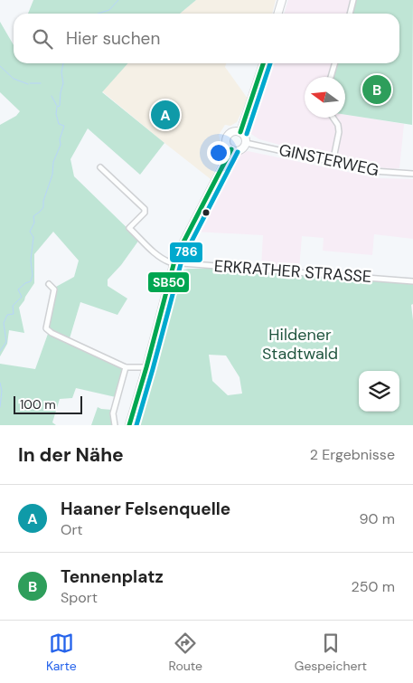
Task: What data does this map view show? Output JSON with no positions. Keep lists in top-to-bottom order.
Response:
{
  "streets": {
    "street": ["GINSTERWEG", "ERKRATHER STRASSE"]
  },
  "parks": ["Hildener Stadtwald"],
  "lines": ["transit line SB50", "transit line 786"],
  "scale_bar": "100 m",
  "north": "left",
  "page": {
    "search": "Hier suchen",
    "pins": ["B", "A"],
    "scale": "100 m",
    "heading": ["In der Nähe", "2 Ergebnisse"],
    "list": [
      {
        "mark": "A",
        "name": "Haaner Felsenquelle",
        "note": "Ort",
        "value": "90 m"
      },
      {
        "mark": "B",
        "name": "Tennenplatz",
        "note": "Sport",
        "value": "250 m"
      }
    ],
    "nav": ["Karte", "Route", "Gespeichert"]
  }
}
